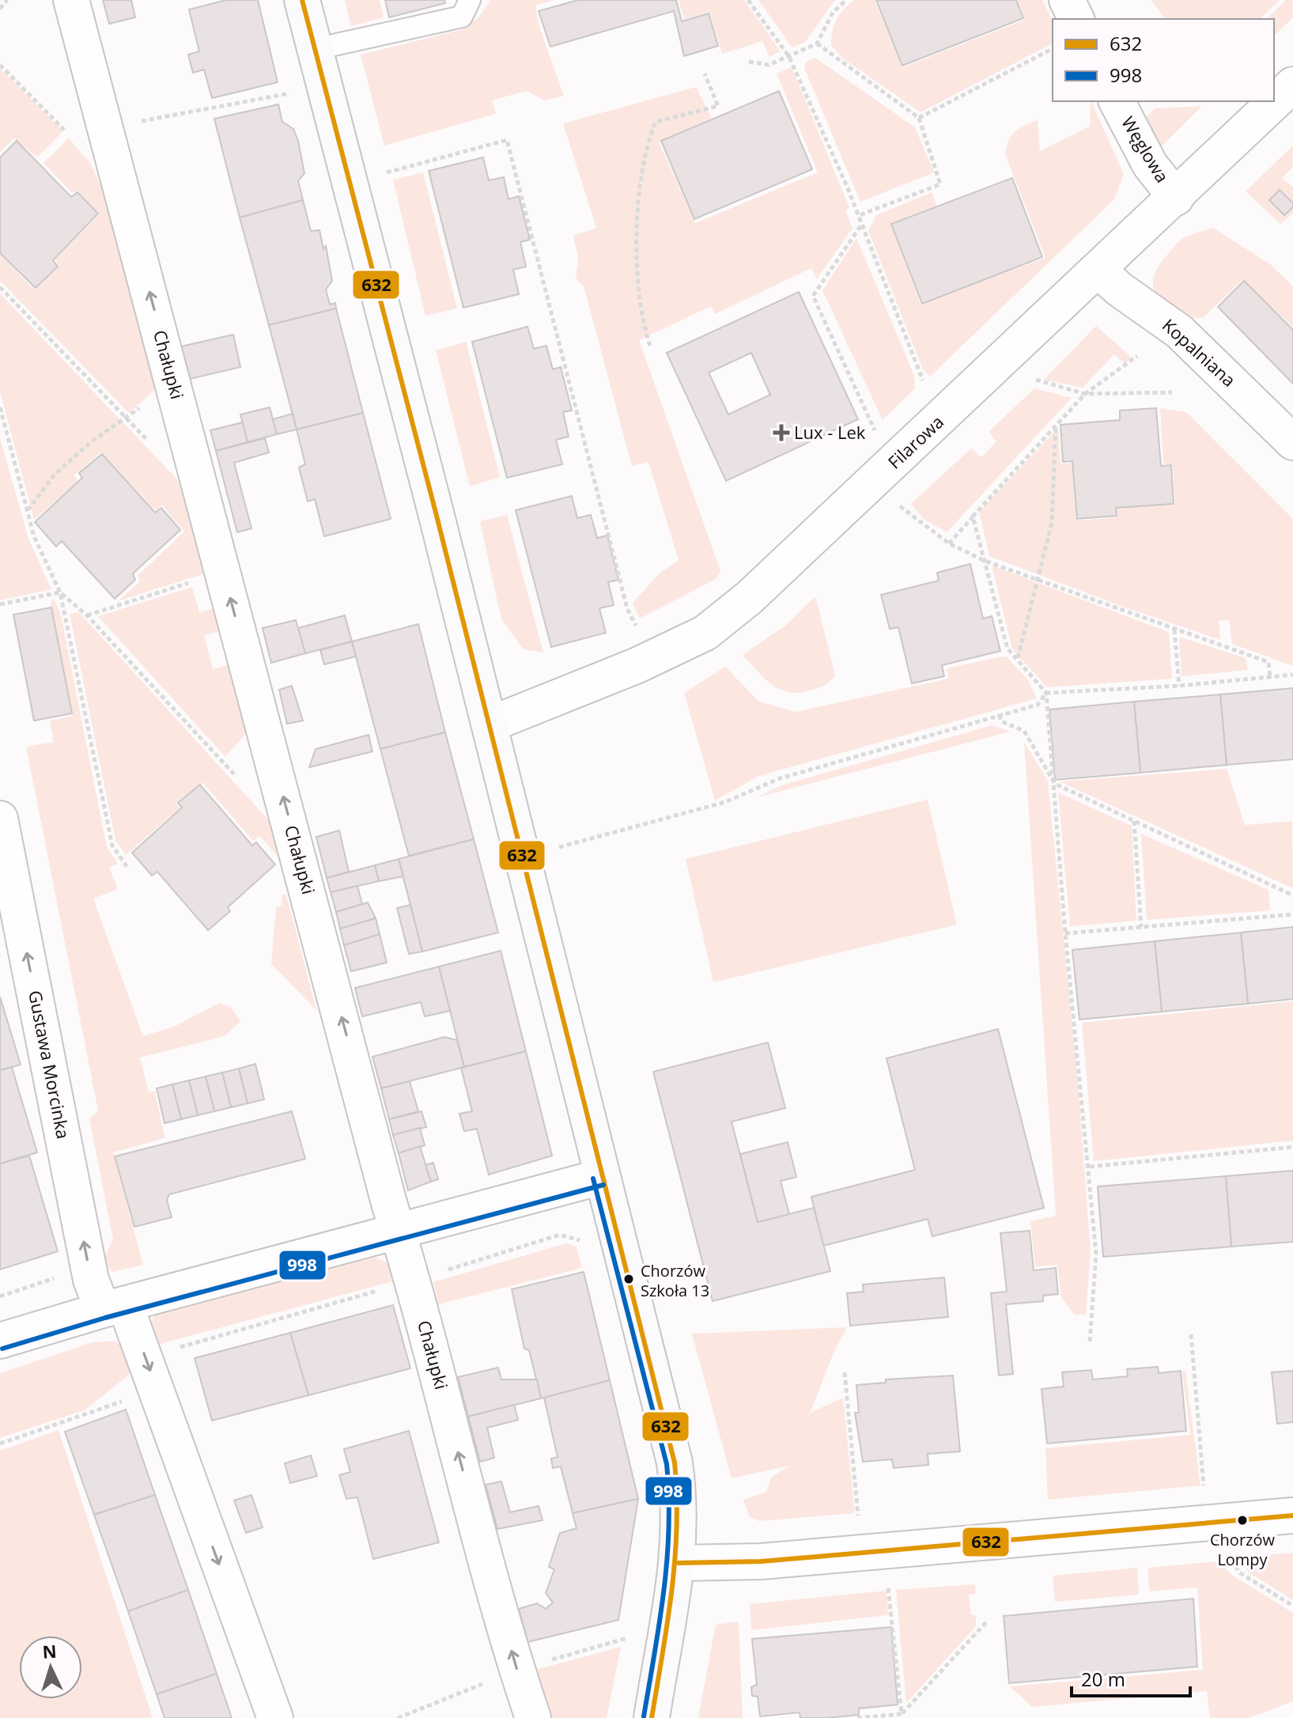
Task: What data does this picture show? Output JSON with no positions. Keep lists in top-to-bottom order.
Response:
{
  "streets": {
    "street": [
      "Węglowa",
      "Kopalniana",
      "Chałupki",
      "Filarowa",
      "Gustawa Morcinka"
    ]
  },
  "crossings": [
    ["Węglowa", "Filarowa"],
    ["Kopalniana", "Filarowa"]
  ],
  "places": {
    "health": ["Lux - Lek"],
    "other": ["Chorzów Szkoła 13", "Chorzów Lompy"]
  },
  "lines": ["transit line 632", "transit line 998"],
  "legend": ["632", "998"],
  "scale_bar": "20 m",
  "north": "top"
}
